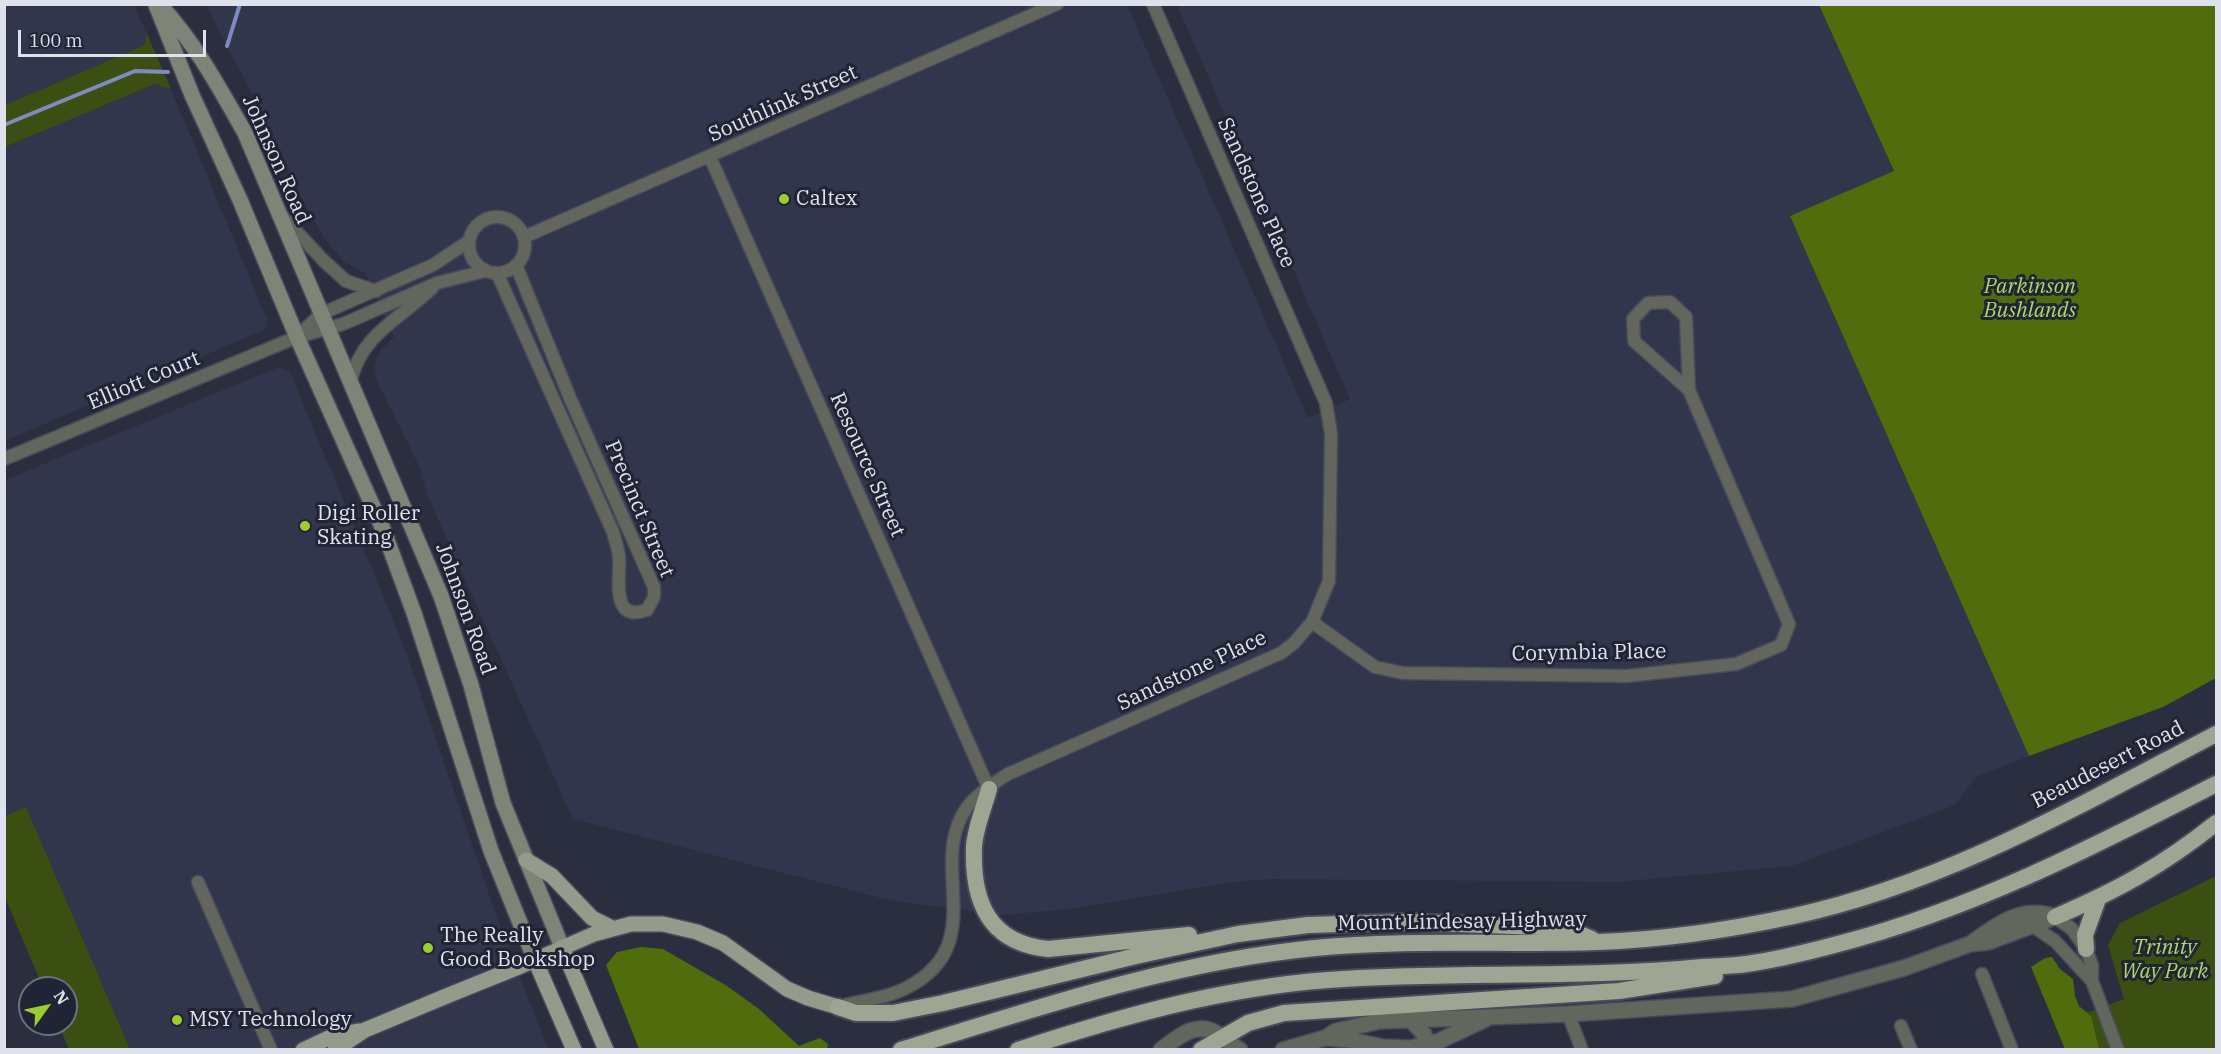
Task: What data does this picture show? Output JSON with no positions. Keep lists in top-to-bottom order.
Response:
{
  "streets": {
    "highway": ["Beaudesert Road", "Mount Lindesay Highway"],
    "main road": ["Johnson Road"],
    "street": [
      "Southlink Street",
      "Sandstone Place",
      "Elliott Court",
      "Resource Street",
      "Precinct Street",
      "Corymbia Place"
    ]
  },
  "crossings": [
    ["Southlink Street", "Resource Street"],
    ["Southlink Street", "Precinct Street"],
    ["Johnson Road", "Elliott Court"],
    ["Sandstone Place", "Resource Street"],
    ["Sandstone Place", "Corymbia Place"],
    ["Beaudesert Road", "Mount Lindesay Highway"]
  ],
  "parks": ["Parkinson Bushlands", "Trinity Way Park"],
  "places": [
    "Caltex",
    "Digi Roller Skating",
    "The Really Good Bookshop",
    "MSY Technology"
  ],
  "scale_bar": "100 m",
  "north": "top right"
}
